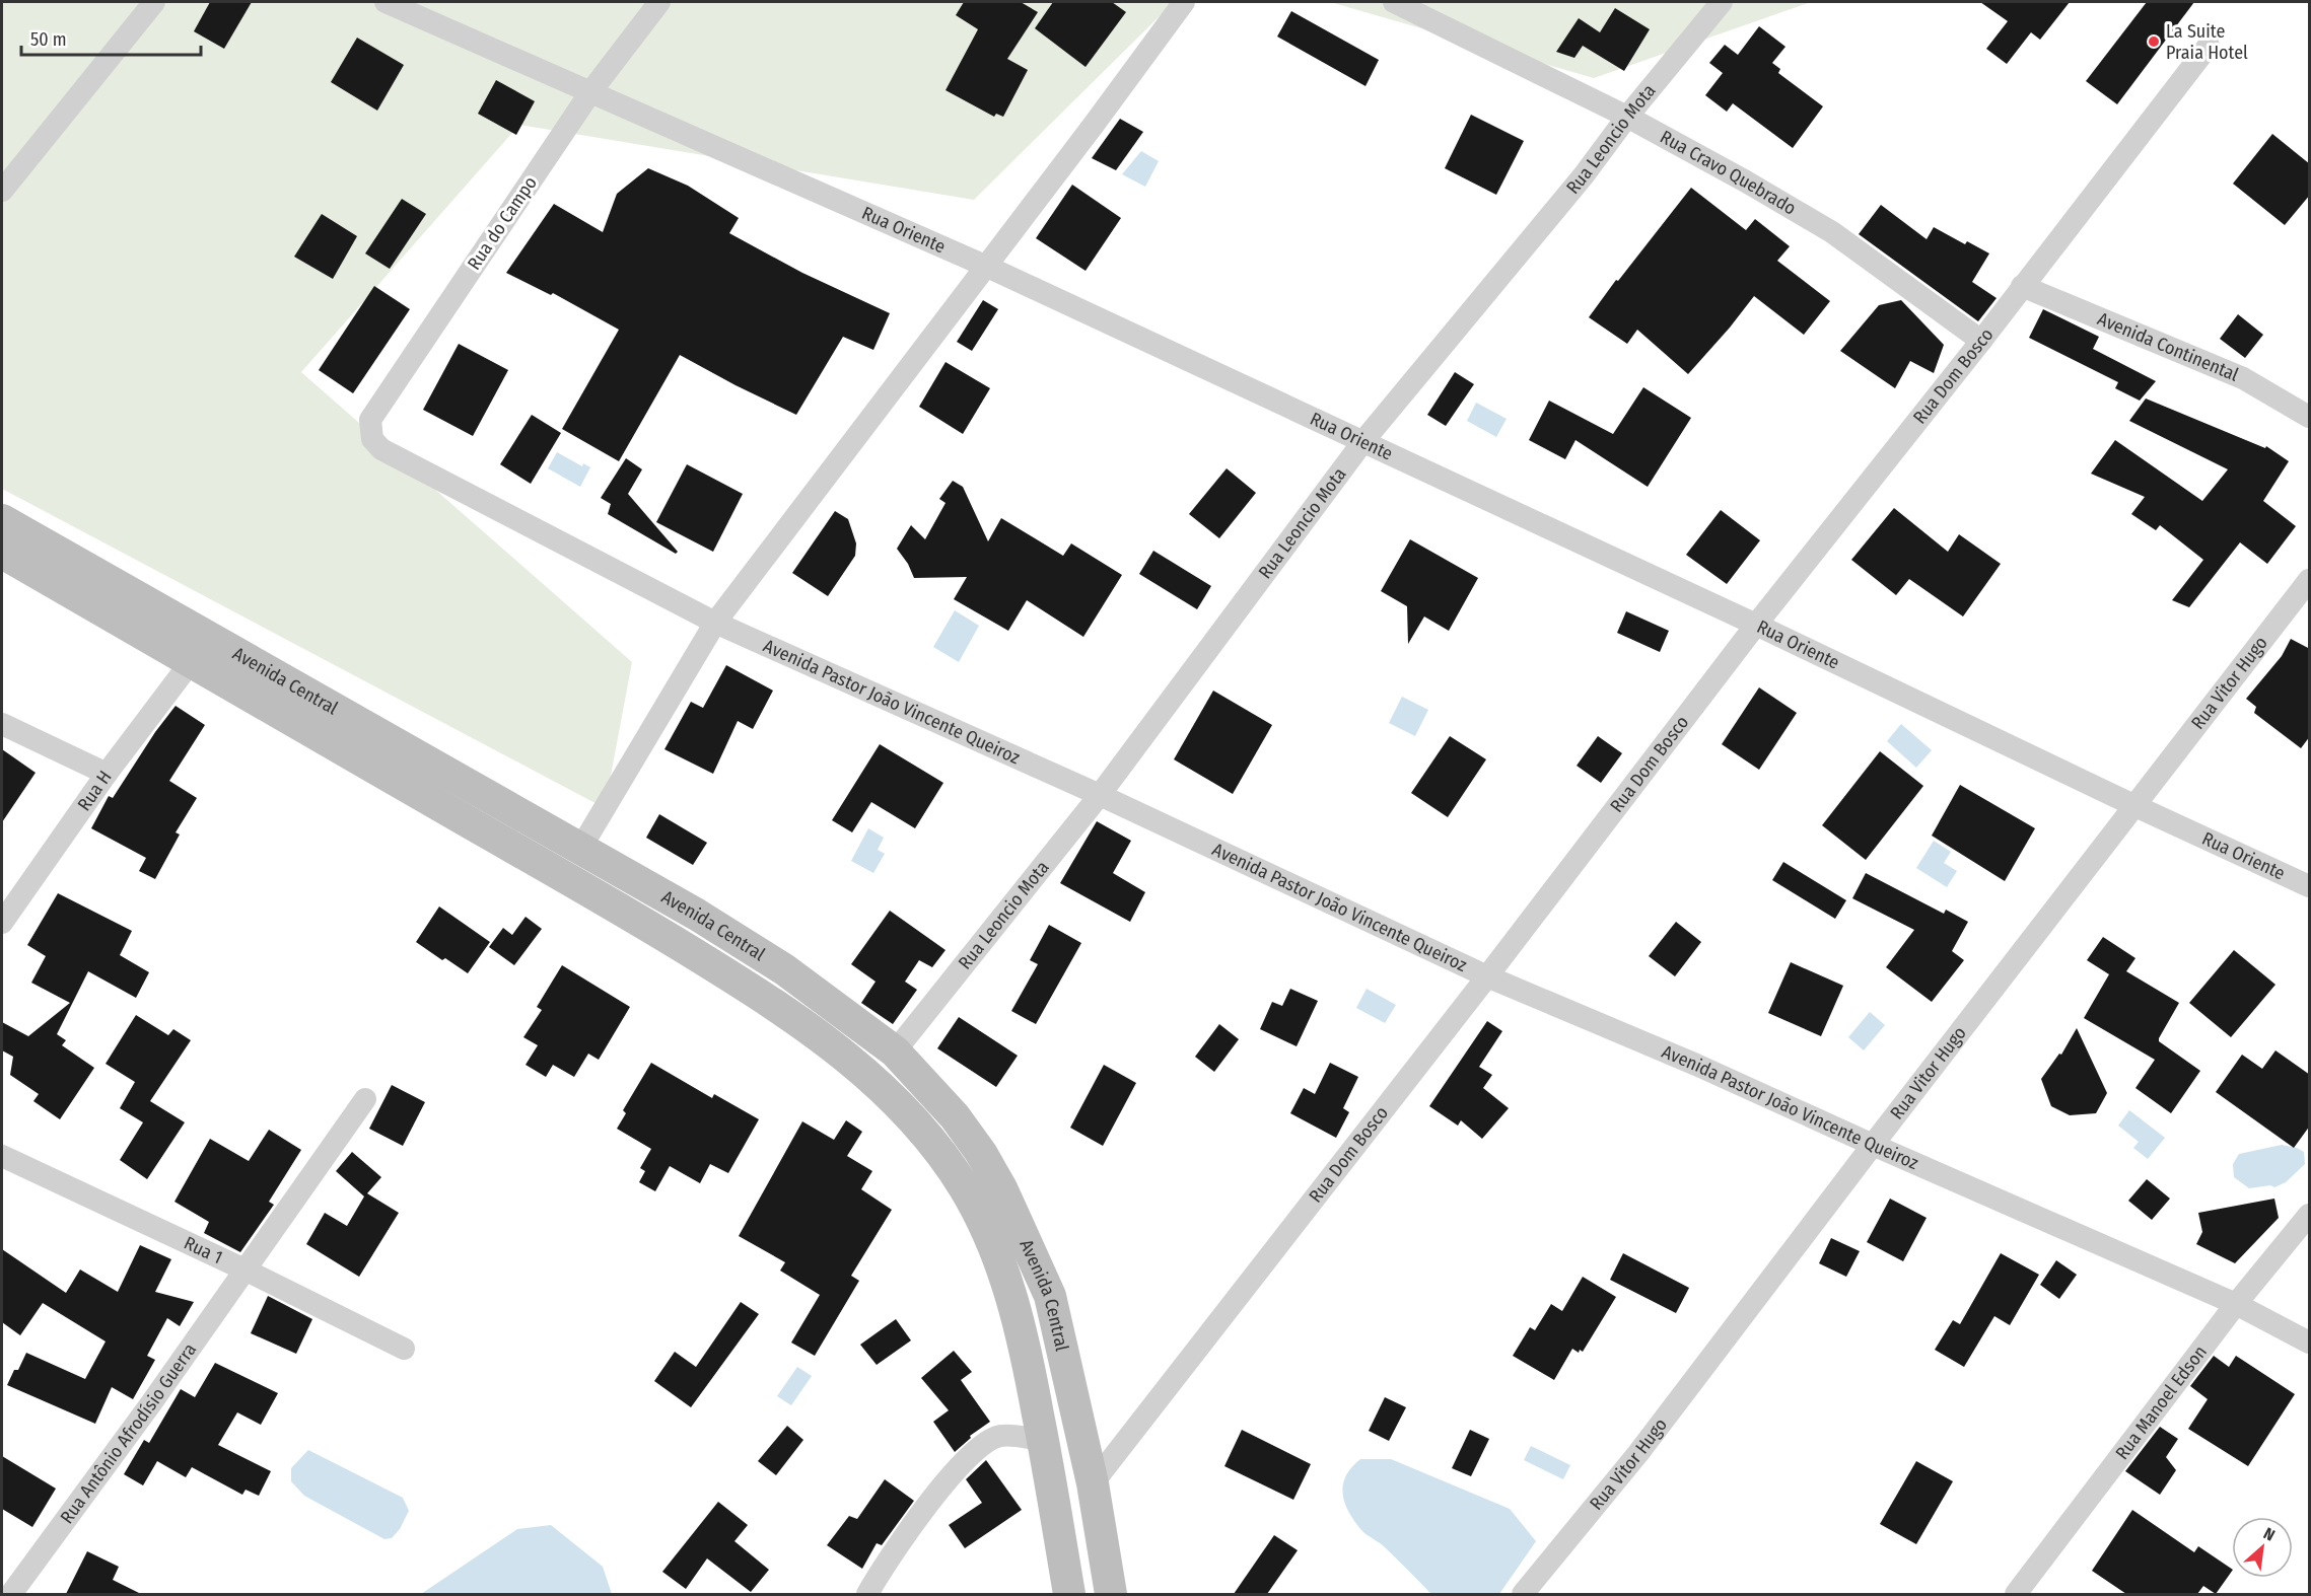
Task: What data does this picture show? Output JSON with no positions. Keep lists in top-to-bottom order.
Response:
{
  "streets": {
    "main road": ["Avenida Central"],
    "street": [
      "Rua Leoncio Mota",
      "Rua Cravo Quebrado",
      "Rua do Campo",
      "Rua Oriente",
      "Avenida Continental",
      "Rua Dom Bosco",
      "Rua Vitor Hugo",
      "Avenida Pastor João Vincente Queiroz",
      "Rua H",
      "Rua 1",
      "Rua Manoel Edson",
      "Rua Antônio Afrodísio Guerra"
    ]
  },
  "crossings": [
    ["Rua Leoncio Mota", "Rua Cravo Quebrado"],
    ["Rua Leoncio Mota", "Rua Oriente"],
    ["Rua Leoncio Mota", "Avenida Central"],
    ["Rua Leoncio Mota", "Avenida Pastor João Vincente Queiroz"],
    ["Rua Cravo Quebrado", "Rua Dom Bosco"],
    ["Rua do Campo", "Rua Oriente"],
    ["Rua do Campo", "Avenida Pastor João Vincente Queiroz"],
    ["Rua Oriente", "Rua Dom Bosco"],
    ["Rua Oriente", "Rua Vitor Hugo"],
    ["Avenida Continental", "Rua Dom Bosco"],
    ["Rua Dom Bosco", "Avenida Central"],
    ["Rua Dom Bosco", "Avenida Pastor João Vincente Queiroz"],
    ["Avenida Central", "Rua H"],
    ["Rua Vitor Hugo", "Avenida Pastor João Vincente Queiroz"],
    ["Avenida Pastor João Vincente Queiroz", "Rua Manoel Edson"],
    ["Rua 1", "Rua Antônio Afrodísio Guerra"]
  ],
  "places": ["La Suite Praia Hotel"],
  "scale_bar": "50 m",
  "north": "top right"
}
